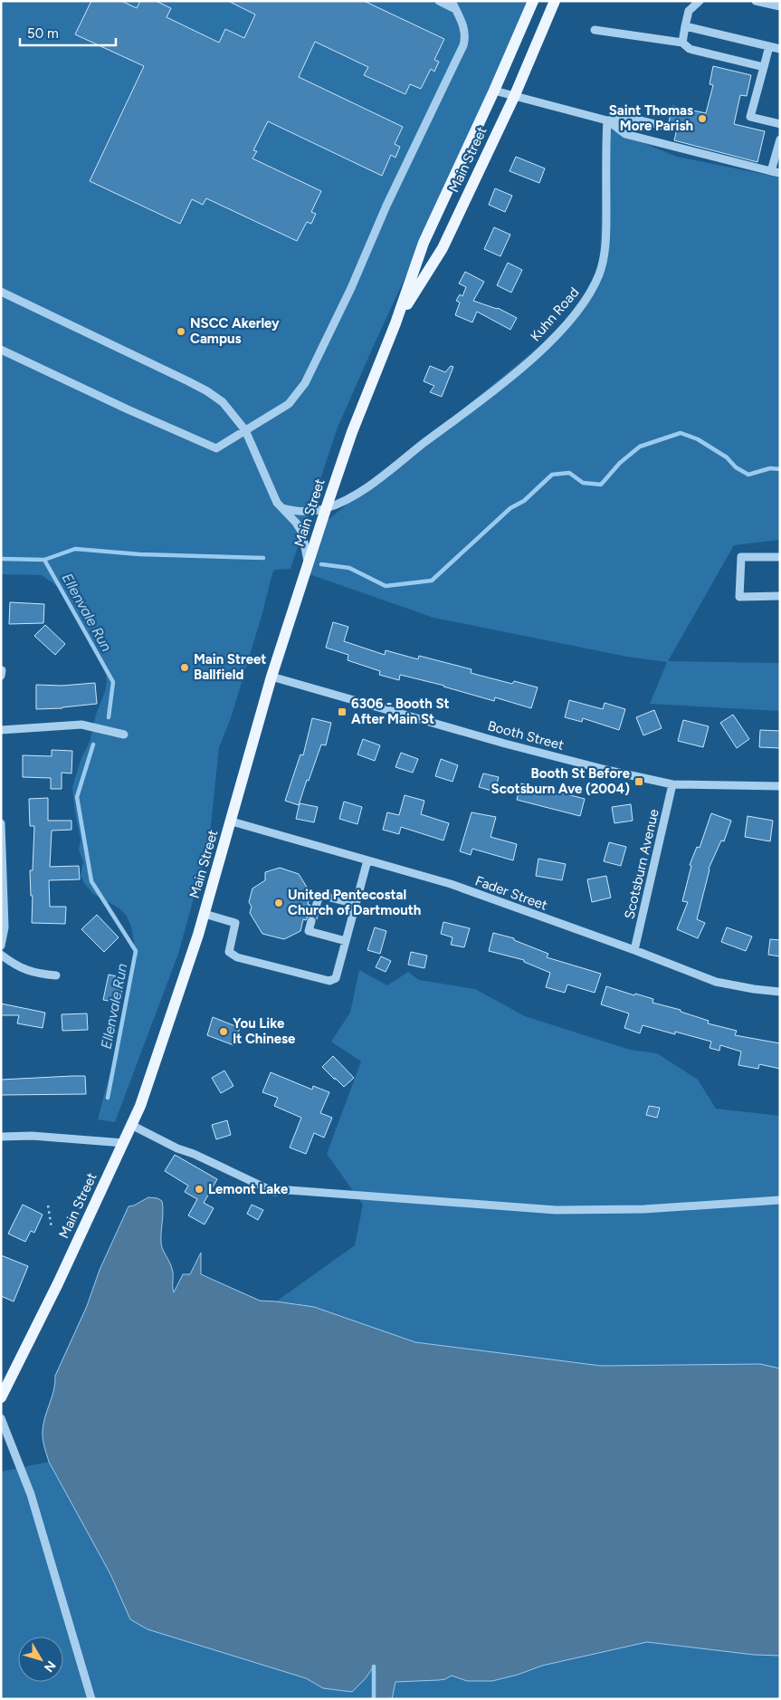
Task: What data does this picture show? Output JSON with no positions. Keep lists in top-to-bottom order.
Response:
{
  "streets": {
    "main road": ["Main Street"],
    "street": [
      "Kuhn Road",
      "Booth Street",
      "Scotsburn Avenue",
      "Fader Street"
    ]
  },
  "crossings": [
    ["Main Street", "Kuhn Road"],
    ["Main Street", "Booth Street"],
    ["Main Street", "Fader Street"],
    ["Booth Street", "Scotsburn Avenue"],
    ["Scotsburn Avenue", "Fader Street"]
  ],
  "water": ["Ellenvale Run"],
  "places": {
    "other": [
      "Saint Thomas More Parish",
      "NSCC Akerley Campus",
      "Main Street Ballfield",
      "United Pentecostal Church of Dartmouth",
      "You Like It Chinese",
      "Lemont Lake"
    ],
    "transit": ["6306 - Booth St After Main St", "Booth St Before Scotsburn Ave (2004)"]
  },
  "scale_bar": "50 m",
  "north": "bottom right"
}
